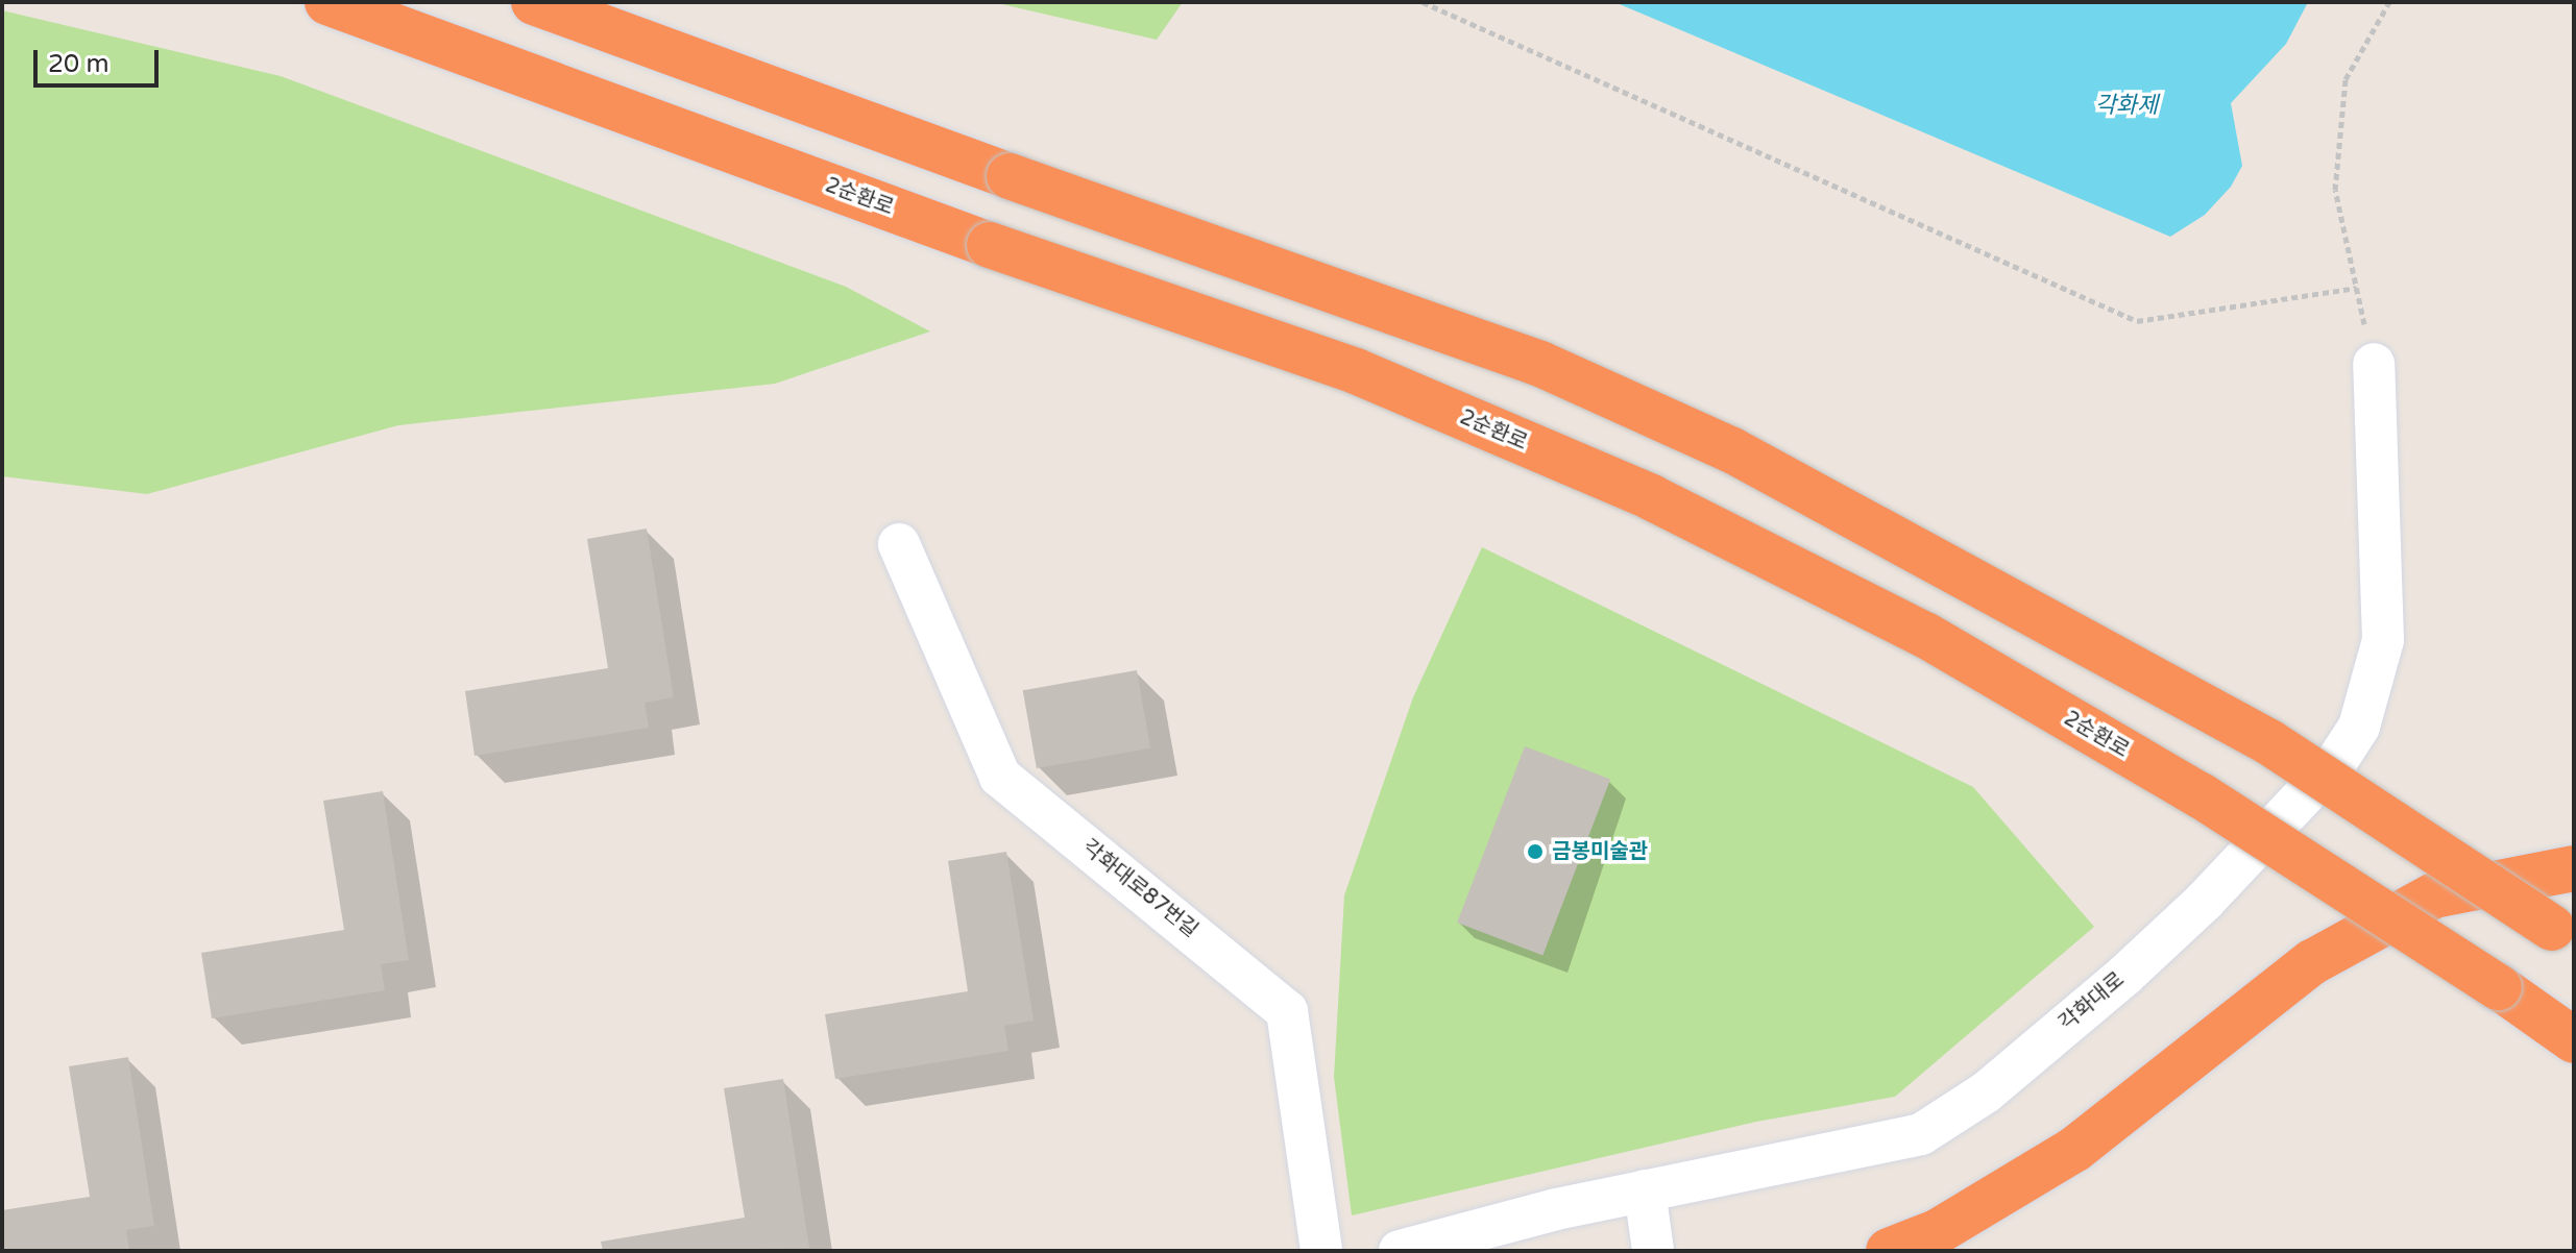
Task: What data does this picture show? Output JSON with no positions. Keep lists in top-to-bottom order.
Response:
{
  "streets": {
    "highway": ["2순환로"],
    "street": ["각화대로87번길", "각화대로"]
  },
  "water": ["각화제"],
  "places": ["금봉미술관"],
  "scale_bar": "20 m"
}
